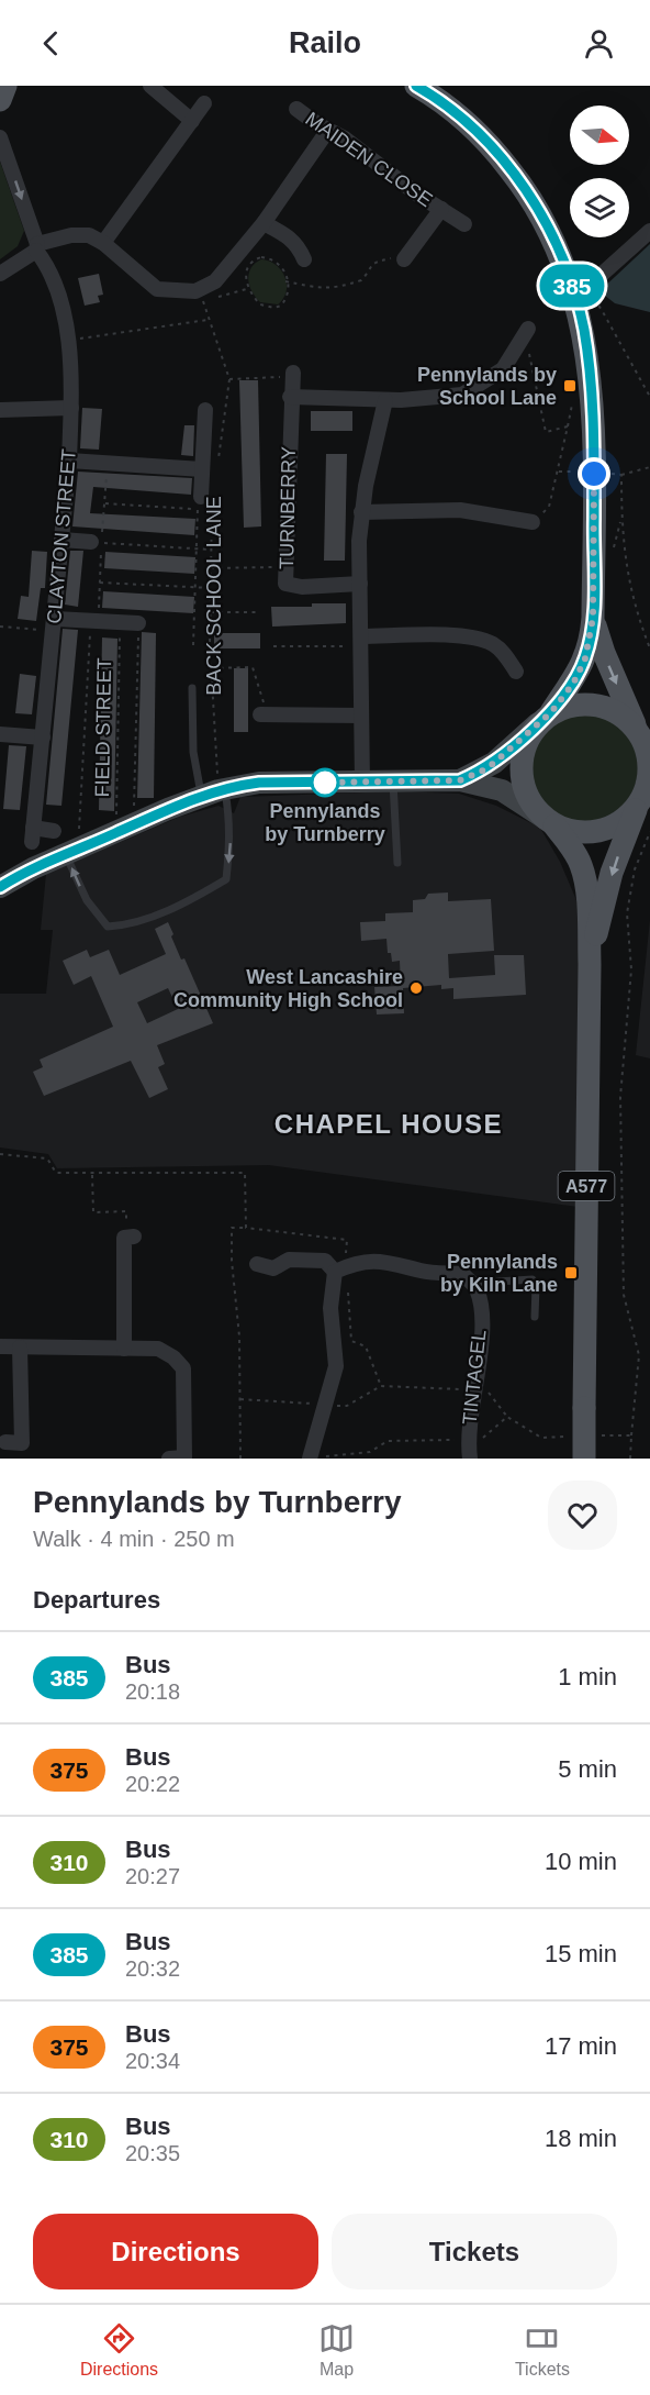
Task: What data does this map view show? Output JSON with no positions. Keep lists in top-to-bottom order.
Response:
{
  "streets": {
    "main road": ["A577"],
    "street": [
      "MAIDEN CLOSE",
      "TURNBERRY",
      "CLAYTON STREET",
      "BACK SCHOOL LANE",
      "TINTAGEL"
    ],
    "path": ["FIELD STREET"]
  },
  "districts": ["CHAPEL HOUSE"],
  "places": {
    "transit": ["Pennylands by School Lane", "Pennylands by Kiln Lane"],
    "other": ["Pennylands by Turnberry", "West Lancashire Community High School"]
  },
  "lines": ["bus line 385"],
  "north": "right",
  "page": {
    "header": "Railo",
    "on_map": "385",
    "heading": [
      ["Pennylands by Turnberry", "Walk · 4 min · 250 m"],
      "Departures"
    ],
    "list": [
      {
        "mark": "385",
        "name": "Bus",
        "note": "20:18",
        "value": "1 min"
      },
      {
        "mark": "375",
        "name": "Bus",
        "note": "20:22",
        "value": "5 min"
      },
      {
        "mark": "310",
        "name": "Bus",
        "note": "20:27",
        "value": "10 min"
      },
      {
        "mark": "385",
        "name": "Bus",
        "note": "20:32",
        "value": "15 min"
      },
      {
        "mark": "375",
        "name": "Bus",
        "note": "20:34",
        "value": "17 min"
      },
      {
        "mark": "310",
        "name": "Bus",
        "note": "20:35",
        "value": "18 min"
      }
    ],
    "buttons": ["Directions", "Tickets"],
    "tabs": ["Directions", "Map", "Tickets"]
  }
}
